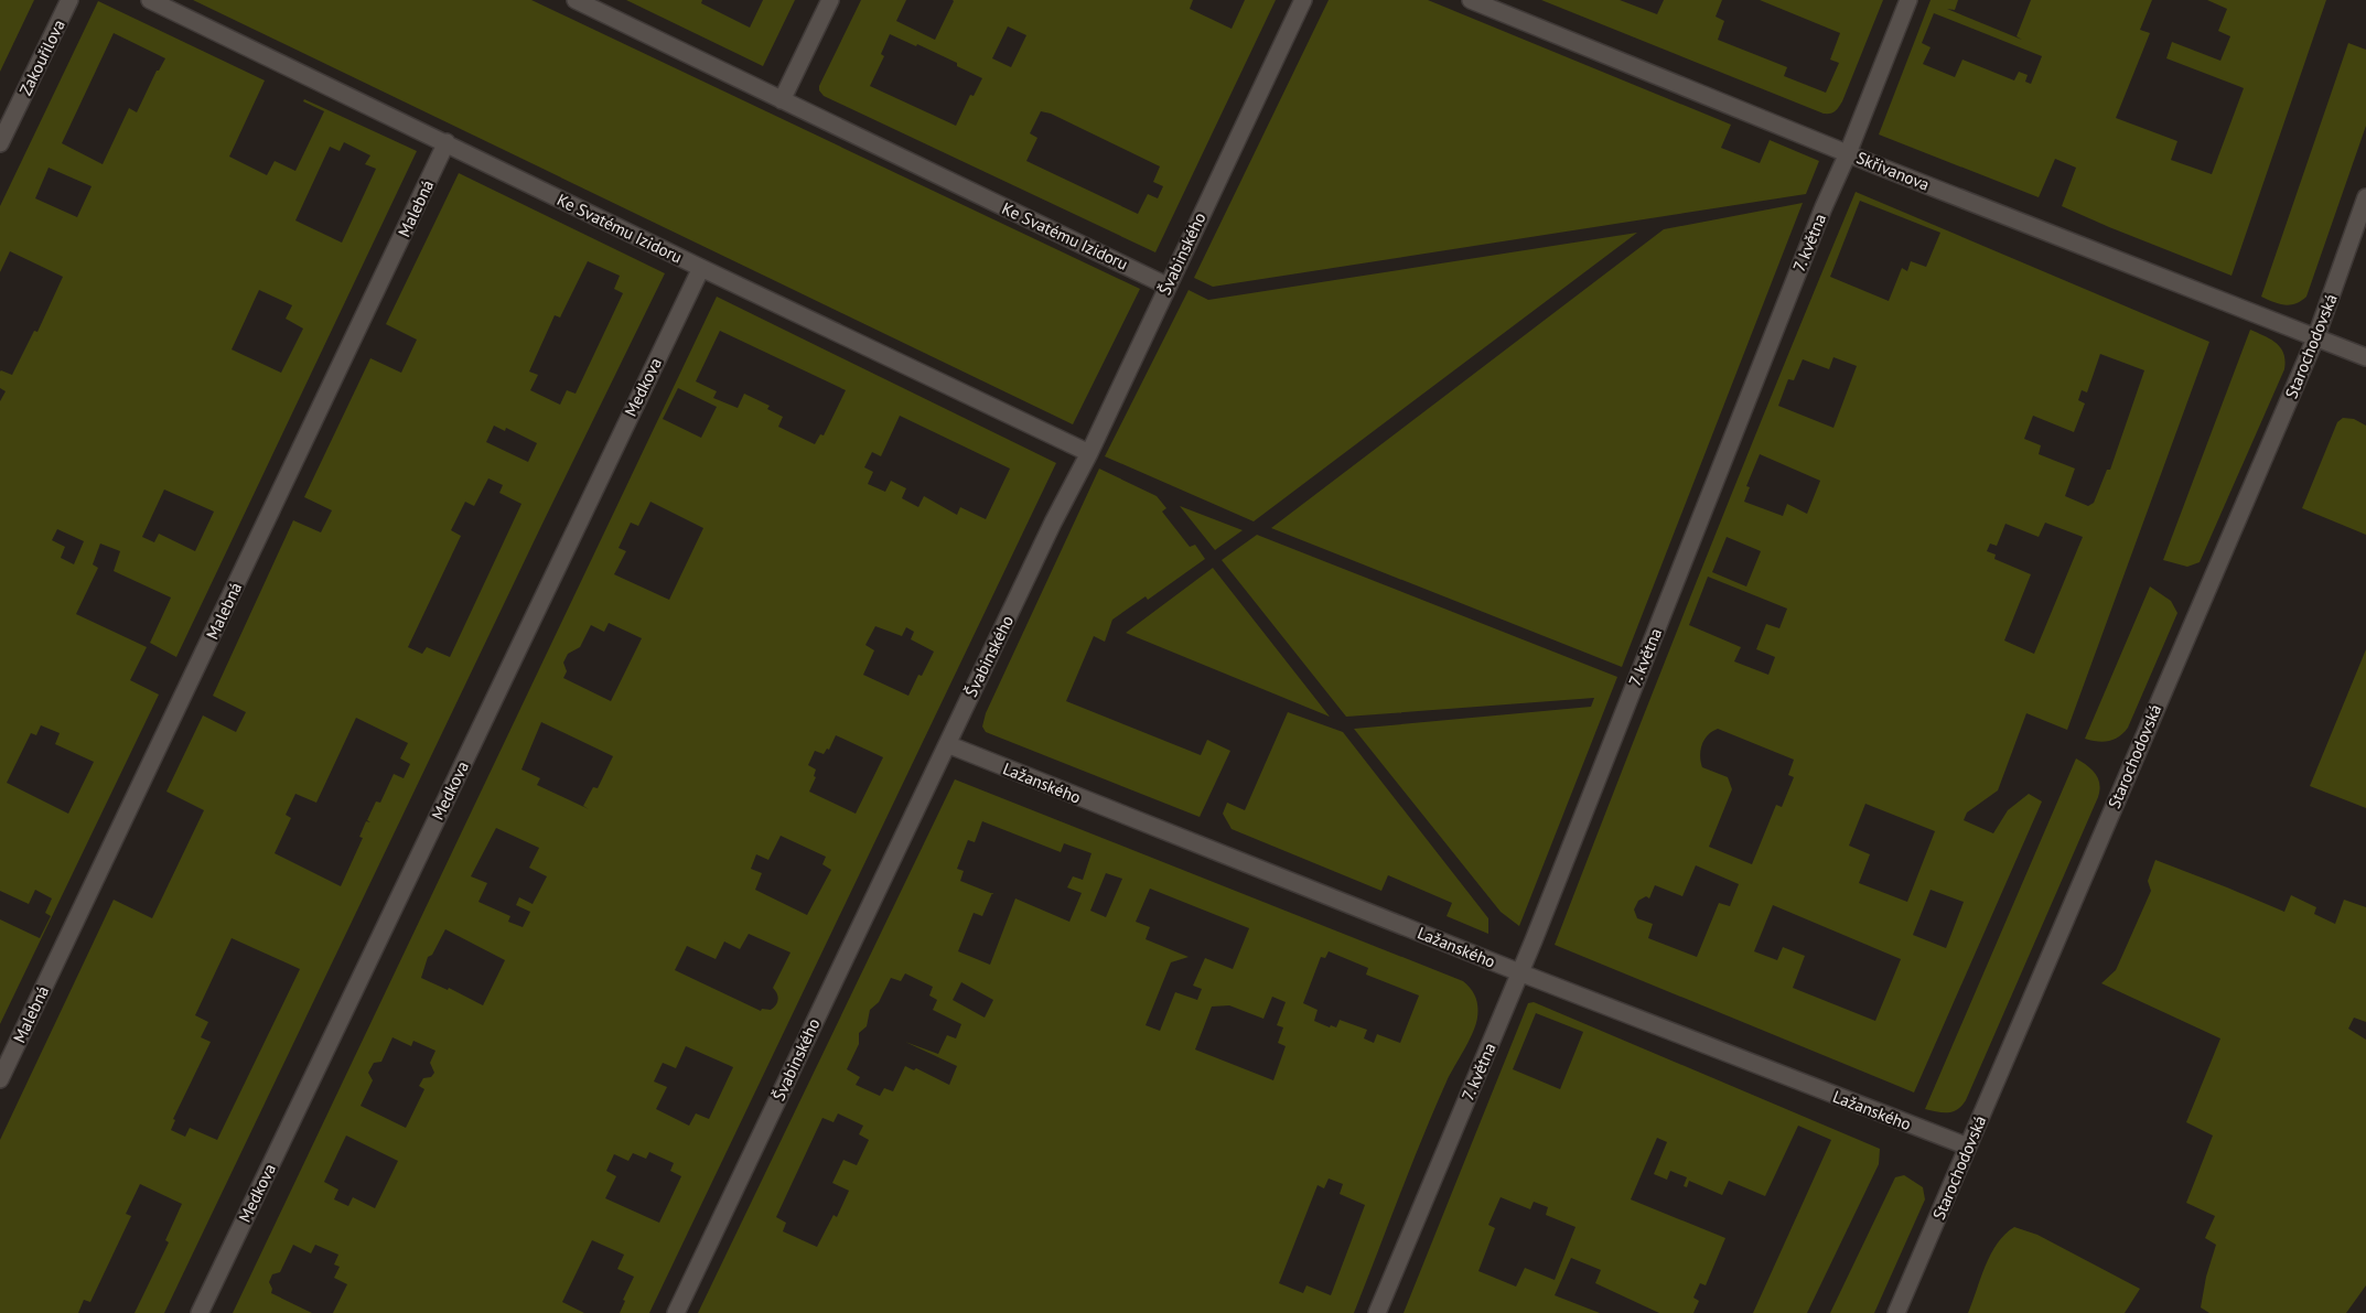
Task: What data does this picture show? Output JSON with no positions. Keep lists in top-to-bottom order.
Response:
{
  "streets": {
    "street": [
      "Zakouřilova",
      "Skřivanova",
      "Malebná",
      "Ke Svatému Izidoru",
      "7. května",
      "Švabinského",
      "Starochodovská",
      "Medkova",
      "Lažanského"
    ]
  },
  "crossings": [
    ["Skřivanova", "7. května"],
    ["Skřivanova", "Starochodovská"],
    ["Malebná", "Ke Svatému Izidoru"],
    ["Ke Svatému Izidoru", "Švabinského"],
    ["Ke Svatému Izidoru", "Medkova"],
    ["7. května", "Lažanského"],
    ["Švabinského", "Lažanského"],
    ["Starochodovská", "Lažanského"]
  ]
}
